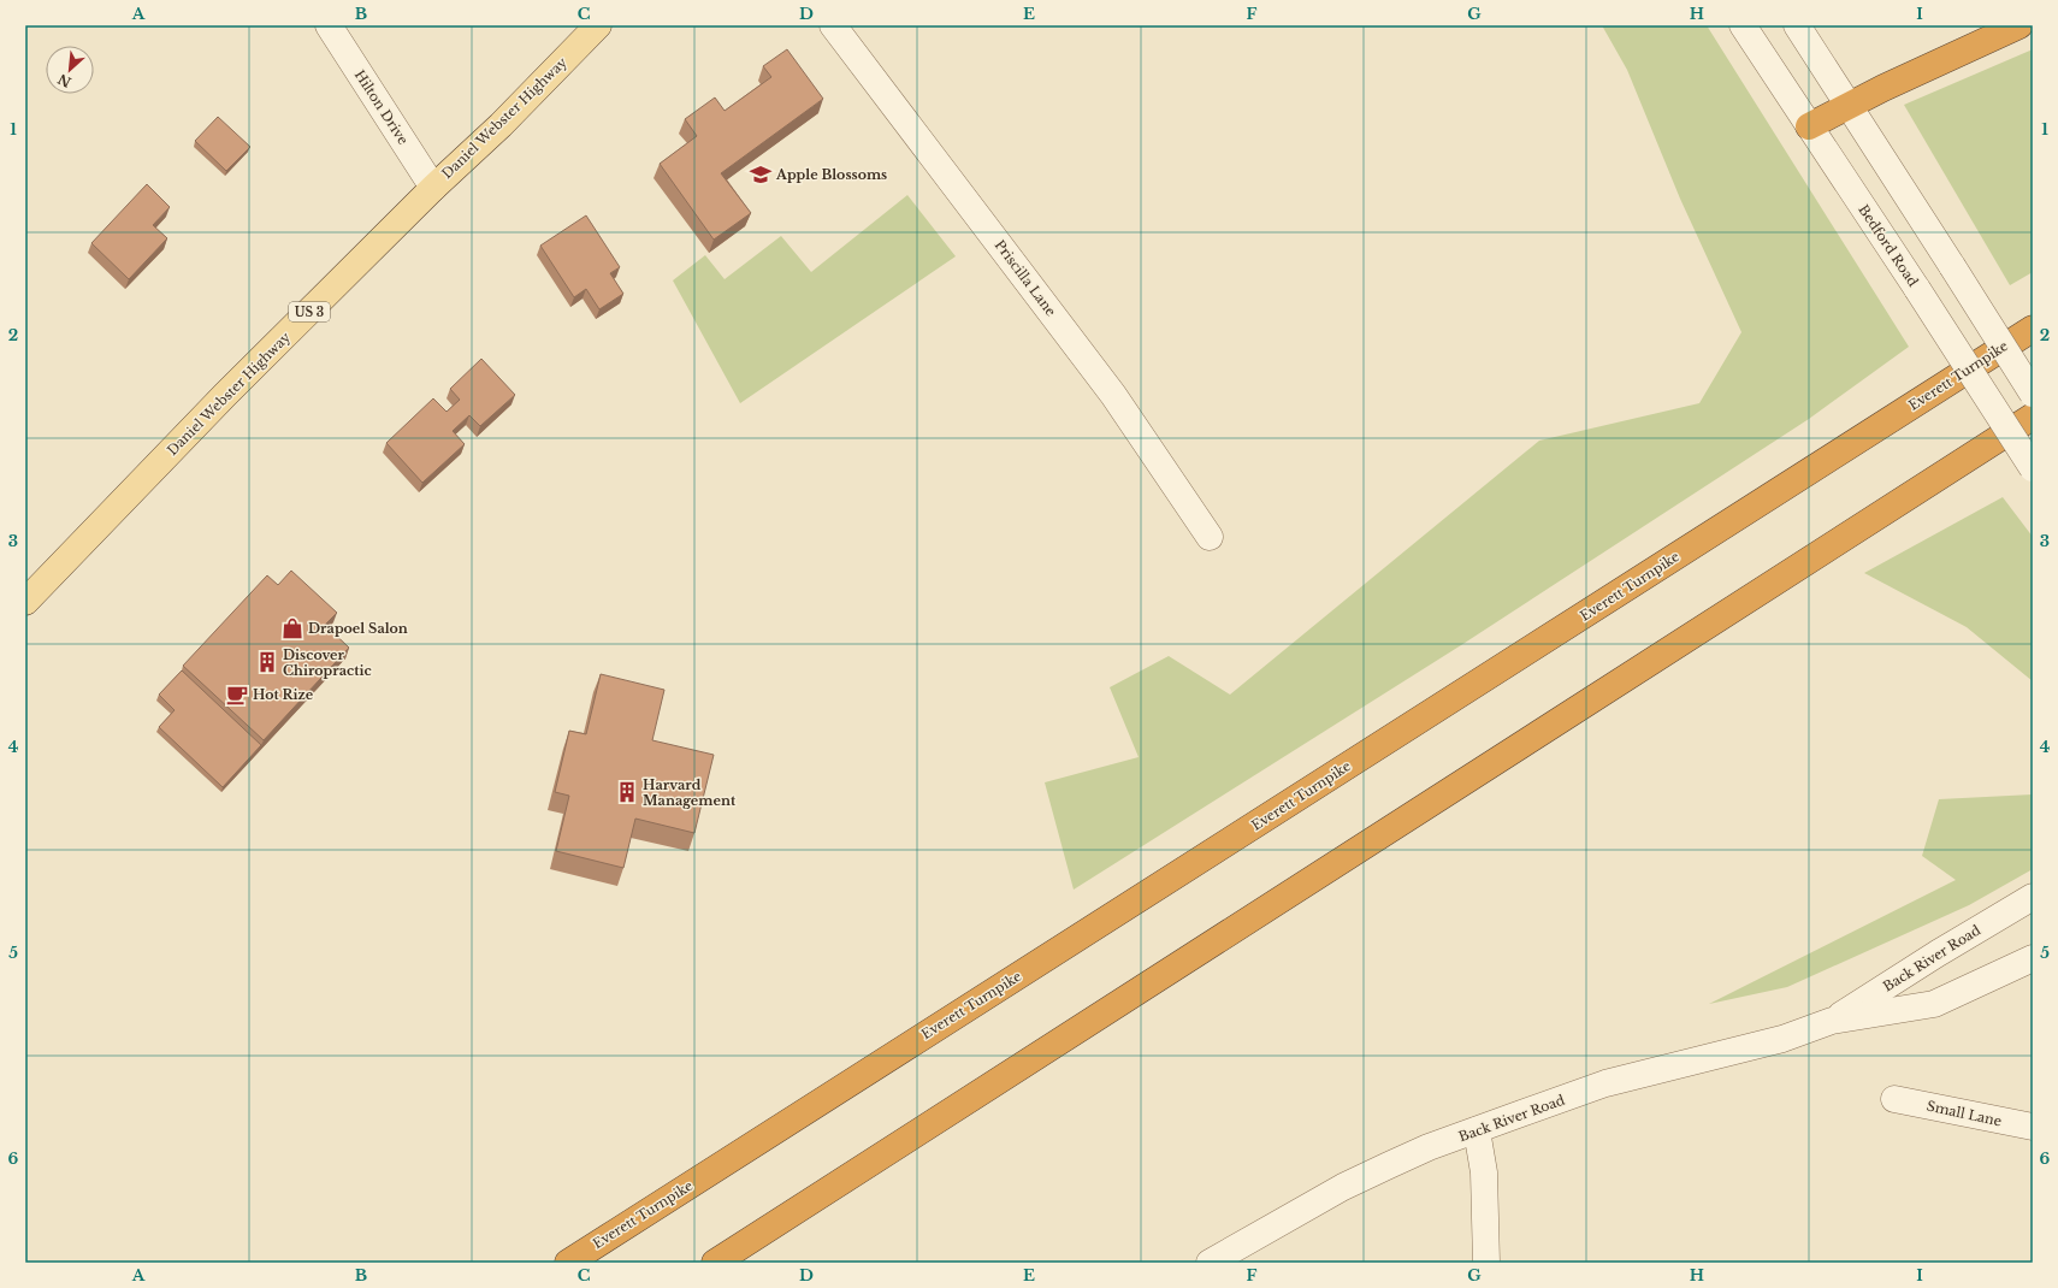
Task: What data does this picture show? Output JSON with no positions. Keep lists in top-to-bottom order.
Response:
{
  "streets": {
    "highway": ["Everett Turnpike"],
    "main road": ["Daniel Webster Highway", "US 3"],
    "street": [
      "Hilton Drive",
      "Bedford Road",
      "Priscilla Lane",
      "Back River Road",
      "Small Lane"
    ]
  },
  "crossings": [
    ["Hilton Drive", "Daniel Webster Highway"]
  ],
  "places": {
    "school or university": ["Apple Blossoms"],
    "shop": ["Drapoel Salon"],
    "building": ["Discover Chiropractic", "Harvard Management"],
    "cafe": ["Hot Rize"]
  },
  "north": "bottom left",
  "grid": {
    "columns": [
      "A",
      "B",
      "C",
      "D",
      "E",
      "F",
      "G",
      "H",
      "I"
    ],
    "rows": [
      "1",
      "2",
      "3",
      "4",
      "5",
      "6"
    ]
  }
}
